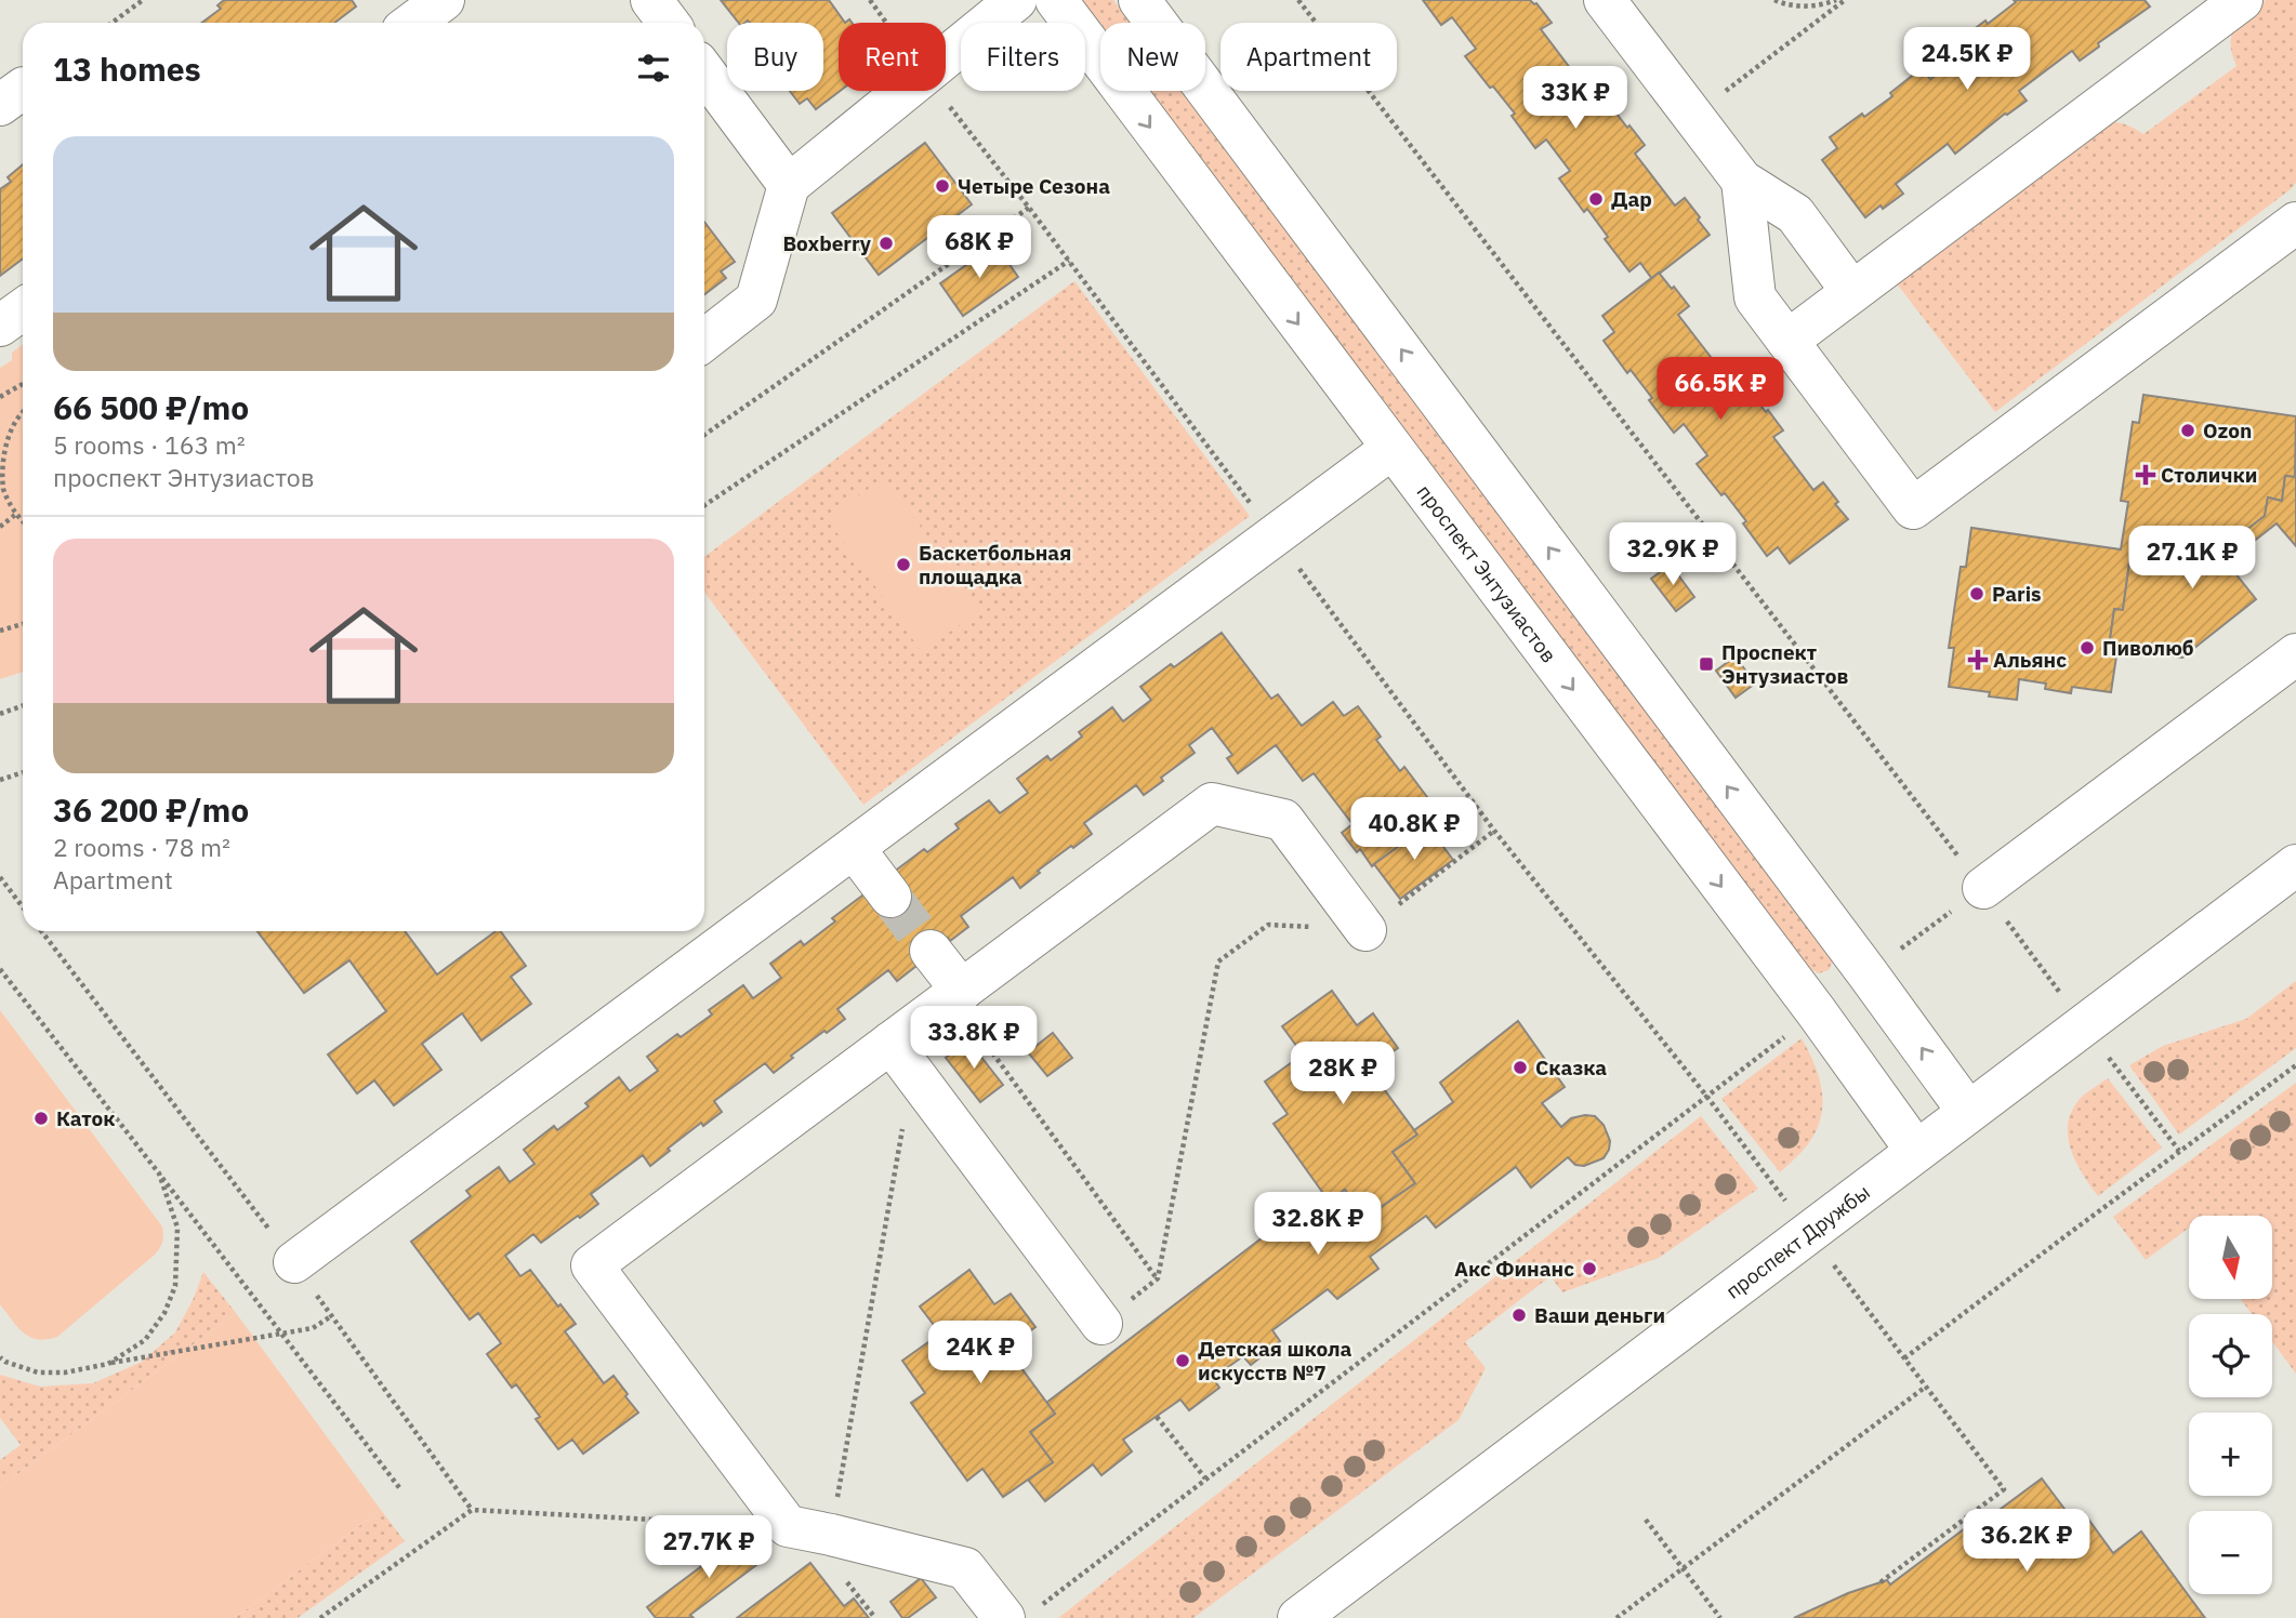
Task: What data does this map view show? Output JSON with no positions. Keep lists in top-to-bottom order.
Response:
{
  "streets": {
    "main road": ["проспект Энтузиастов", "проспект Дружбы"]
  },
  "crossings": [
    ["проспект Энтузиастов", "проспект Дружбы"]
  ],
  "places": {
    "other": [
      "Четыре Сезона",
      "Дар",
      "Boxberry",
      "Ozon",
      "Баскетбольная площадка",
      "Paris",
      "Пиволюб",
      "Сказка",
      "Каток",
      "Акс Финанс",
      "Ваши деньги",
      "Детская школа искусств №7"
    ],
    "health": ["Столички", "Альянс"],
    "transit": ["Проспект Энтузиастов"]
  },
  "north": "bottom",
  "page": {
    "chip": [
      "Buy",
      "Rent",
      "Filters",
      "New",
      "Apartment"
    ],
    "heading": "13 homes",
    "price": [
      "24.5K ₽",
      "33K ₽",
      "68K ₽",
      "66.5K ₽",
      "32.9K ₽",
      "27.1K ₽",
      "40.8K ₽",
      "33.8K ₽",
      "28K ₽",
      "32.8K ₽",
      "24K ₽",
      "36.2K ₽",
      "27.7K ₽"
    ],
    "list": [
      {
        "name": "66 500 ₽/mo",
        "note": "5 rooms · 163 m² · проспект Энтузиастов"
      },
      {
        "name": "36 200 ₽/mo",
        "note": "2 rooms · 78 m² · Apartment"
      }
    ],
    "map_buttons": ["+", "−"]
  }
}
